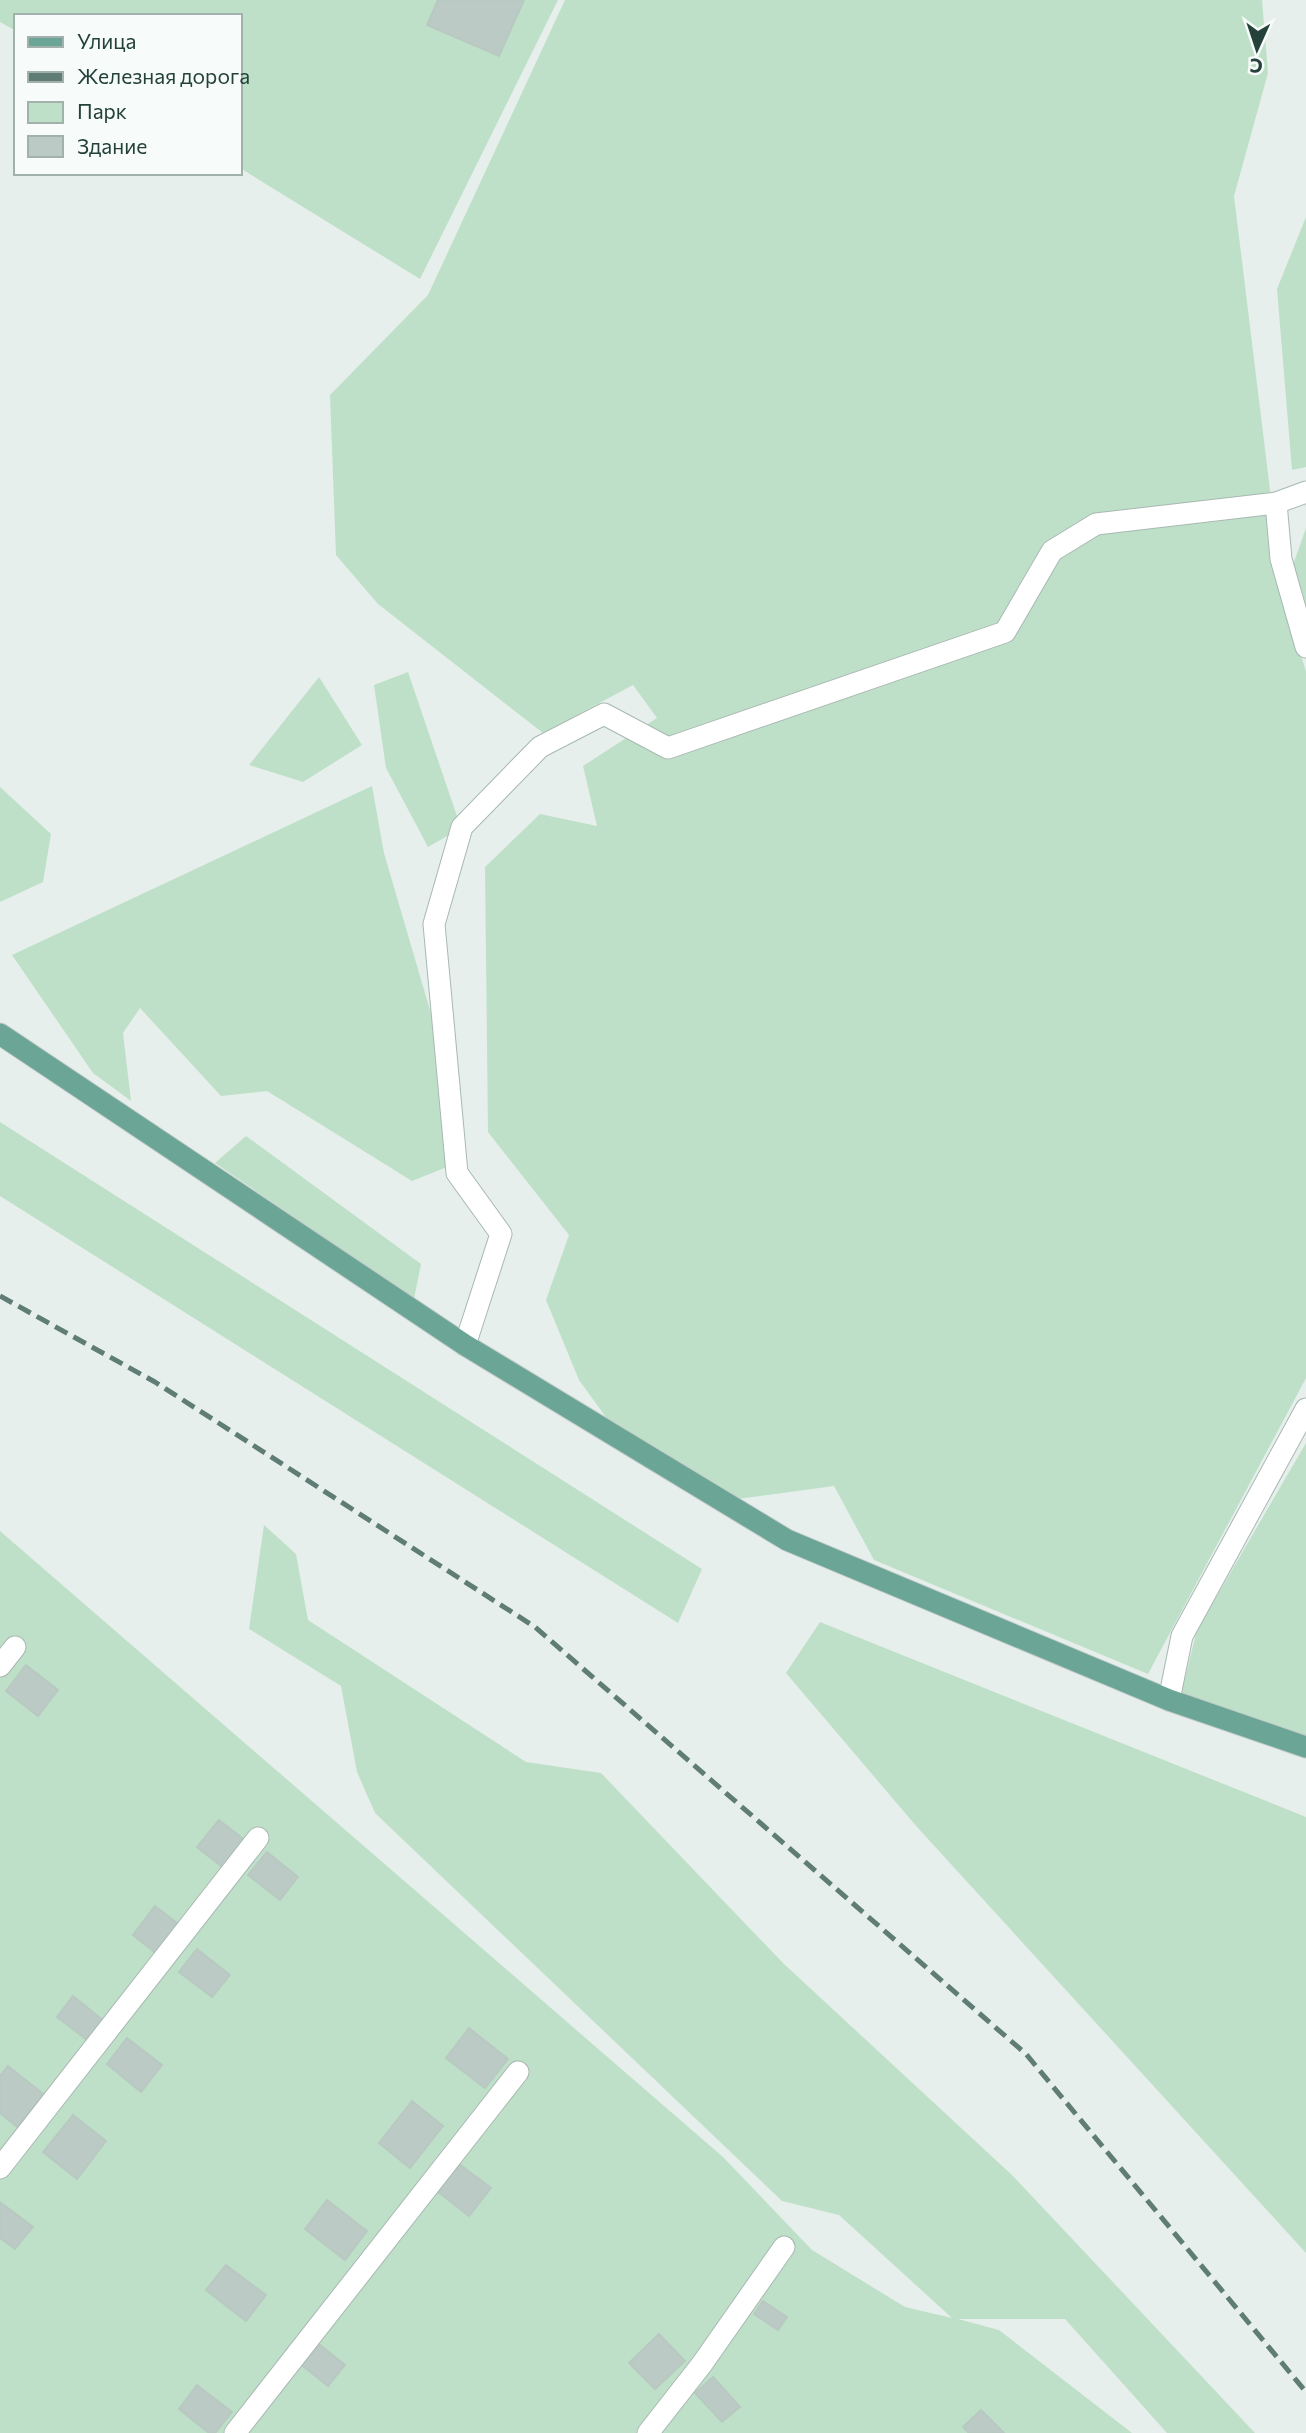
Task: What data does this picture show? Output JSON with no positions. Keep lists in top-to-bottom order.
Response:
{
  "legend": [
    "Улица",
    "Железная дорога",
    "Парк",
    "Здание"
  ],
  "north": "bottom"
}
